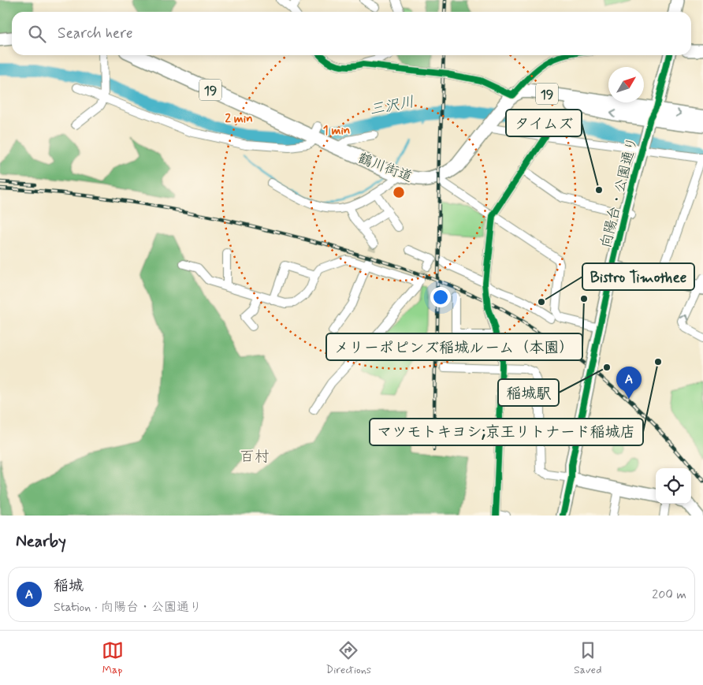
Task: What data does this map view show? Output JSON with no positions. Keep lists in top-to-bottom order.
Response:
{
  "streets": {
    "main road": ["19", "鶴川街道"],
    "street": ["向陽台・公園通り"]
  },
  "crossings": [
    ["19", "鶴川街道"],
    ["19", "向陽台・公園通り"]
  ],
  "districts": ["百村"],
  "water": ["三沢川"],
  "places": [
    "タイムズ",
    "メリーポピンズ稲城ルーム（本園）",
    "Bistro Timothee",
    "マツモトキヨシ;京王リトナード稲城店",
    "稲城駅"
  ],
  "north": "top right",
  "page": {
    "search": "Search here",
    "pins": "A",
    "heading": "Nearby",
    "list": [
      {
        "mark": "A",
        "name": "稲城",
        "note": "Station · 向陽台・公園通り",
        "value": "200 m"
      }
    ],
    "nav": ["Map", "Directions", "Saved"]
  },
  "rings": ["2 min", "1 min"]
}
